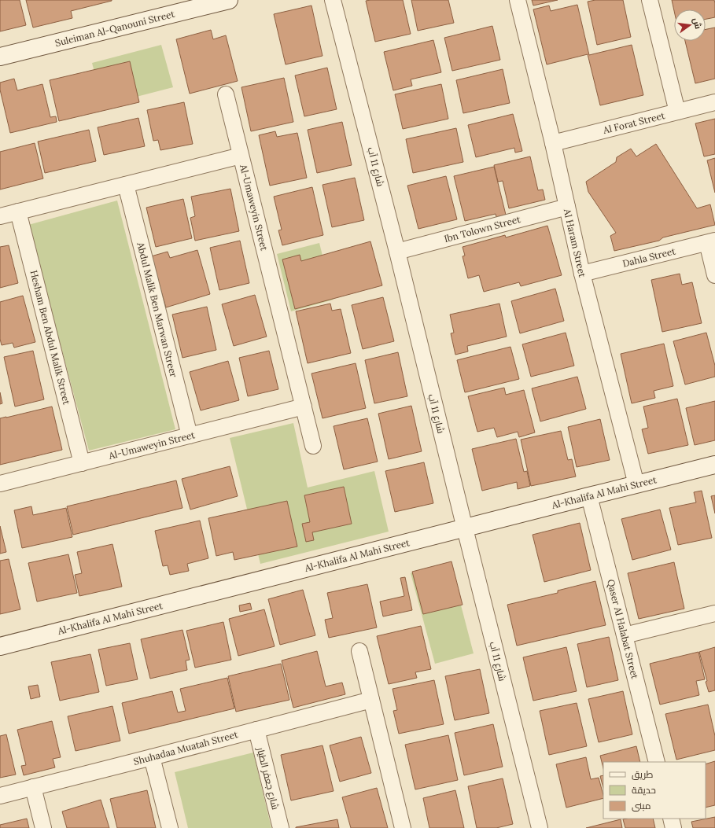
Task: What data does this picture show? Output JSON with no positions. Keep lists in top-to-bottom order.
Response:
{
  "streets": {
    "street": [
      "Suleiman Al-Qanouni Street",
      "Al Forat Street",
      "شارع 11 آب",
      "Al-Umaweyin Street",
      "Ibn Tolown Street",
      "Al Haram Street",
      "Dahla Street",
      "Abdul Malik Ben Marwan Streer",
      "Hesham Ben Abdul Malik Street",
      "Al-Khalifa Al Mahi Street",
      "Qaser Al Halabat Street",
      "Shuhadaa Muatah Street",
      "شارع جعفر الطيار"
    ]
  },
  "crossings": [
    ["Al Forat Street", "Al Haram Street"],
    ["شارع 11 آب", "Ibn Tolown Street"],
    ["شارع 11 آب", "Al-Khalifa Al Mahi Street"],
    ["Al-Umaweyin Street", "Abdul Malik Ben Marwan Streer"],
    ["Al-Umaweyin Street", "Hesham Ben Abdul Malik Street"],
    ["Ibn Tolown Street", "Al Haram Street"],
    ["Al Haram Street", "Dahla Street"],
    ["Al Haram Street", "Al-Khalifa Al Mahi Street"],
    ["Al-Khalifa Al Mahi Street", "Qaser Al Halabat Street"],
    ["Shuhadaa Muatah Street", "شارع جعفر الطيار"]
  ],
  "legend": ["طريق", "حديقة", "مبنى"],
  "north": "right"
}
